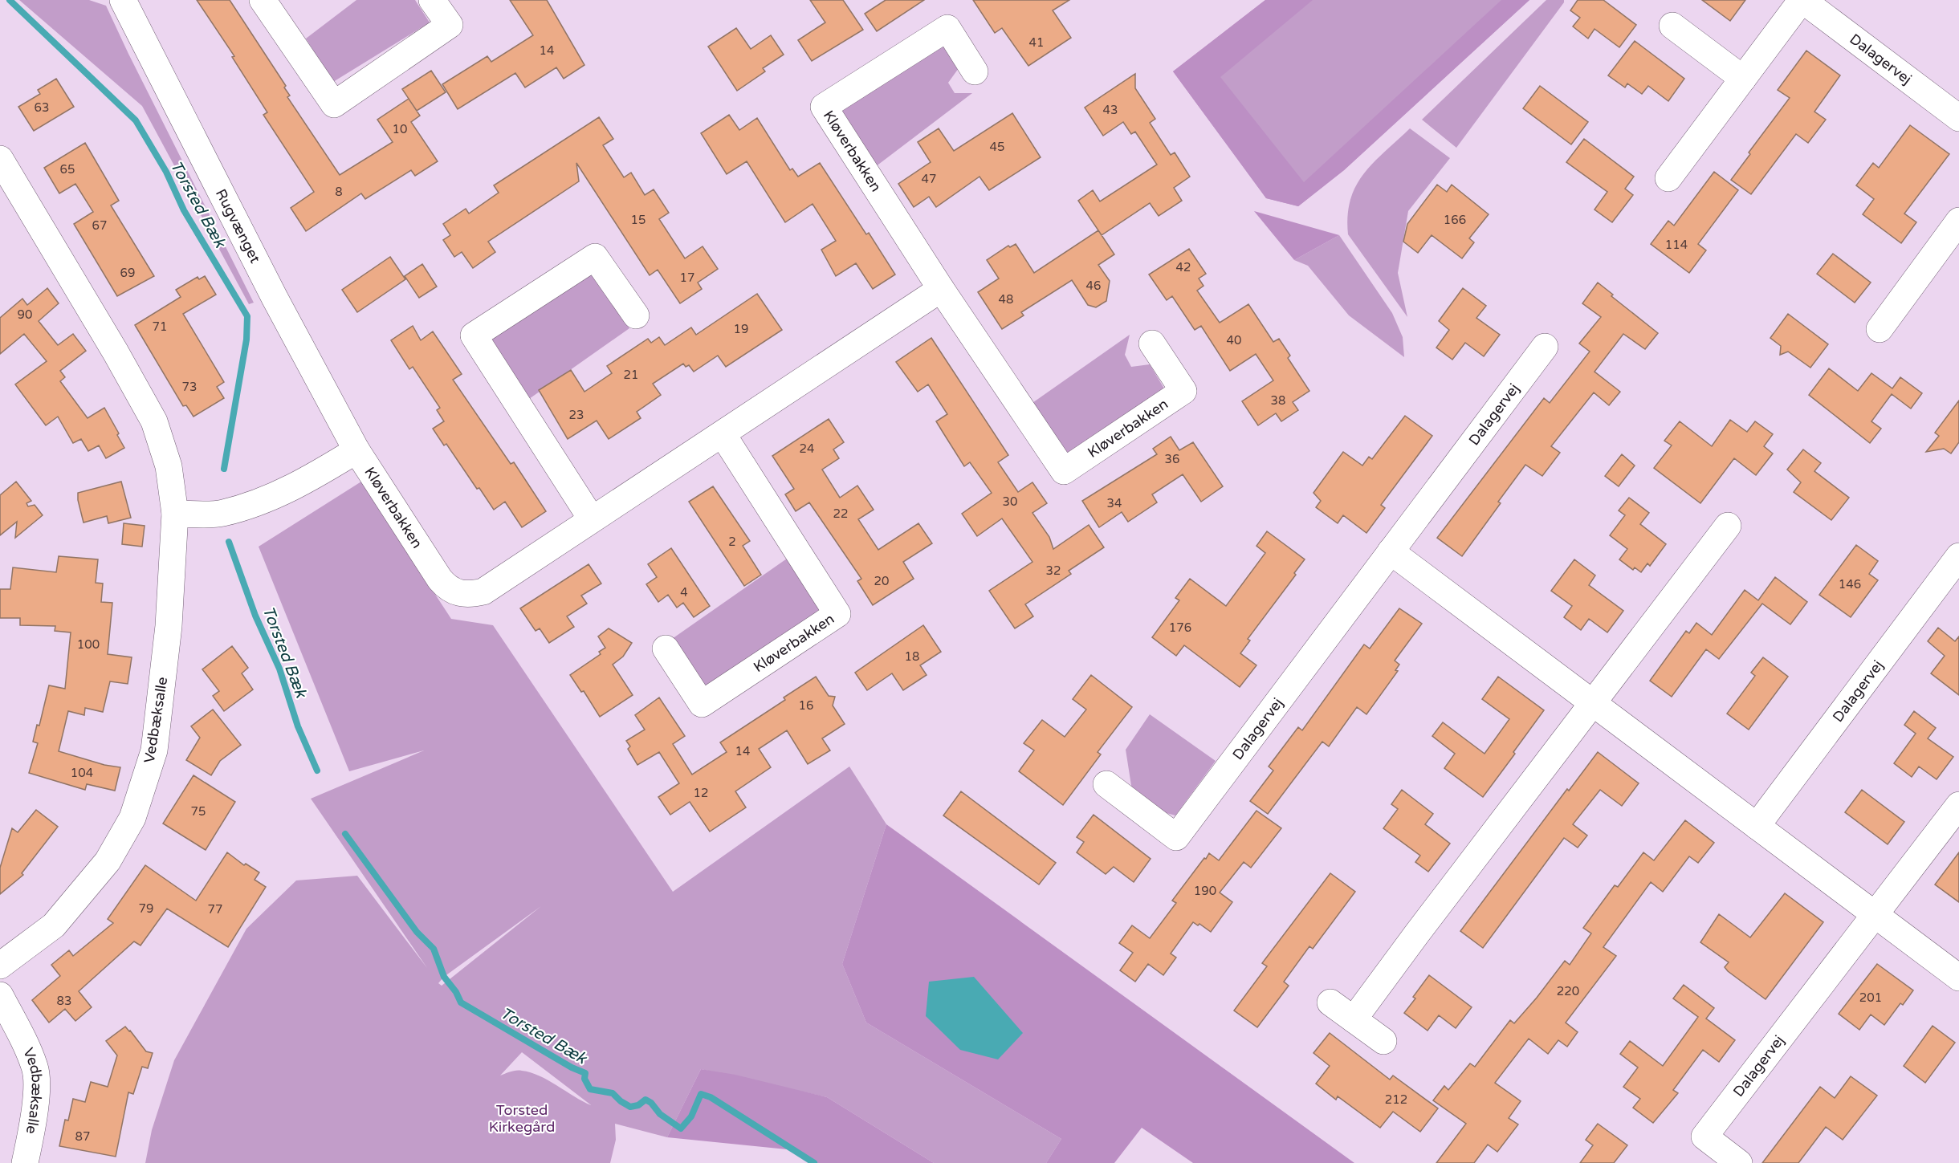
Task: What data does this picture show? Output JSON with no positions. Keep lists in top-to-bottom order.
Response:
{
  "streets": {
    "street": [
      "Dalagervej",
      "Kløverbakken",
      "Rugvænget",
      "Vedbæksalle"
    ]
  },
  "crossings": [
    ["Kløverbakken", "Rugvænget"]
  ],
  "water": ["Torsted Bæk"],
  "parks": ["Torsted Kirkegård"],
  "house_numbers": [
    "41",
    "14",
    "63",
    "43",
    "10",
    "45",
    "65",
    "47",
    "8",
    "15",
    "166",
    "67",
    "114",
    "42",
    "69",
    "17",
    "46",
    "48",
    "90",
    "71",
    "19",
    "40",
    "21",
    "73",
    "38",
    "23",
    "24",
    "36",
    "30",
    "34",
    "22",
    "2",
    "32",
    "20",
    "146",
    "4",
    "176",
    "100",
    "18",
    "16",
    "14",
    "104",
    "12",
    "75",
    "190",
    "79",
    "77",
    "220",
    "201",
    "83",
    "212",
    "87"
  ]
}
